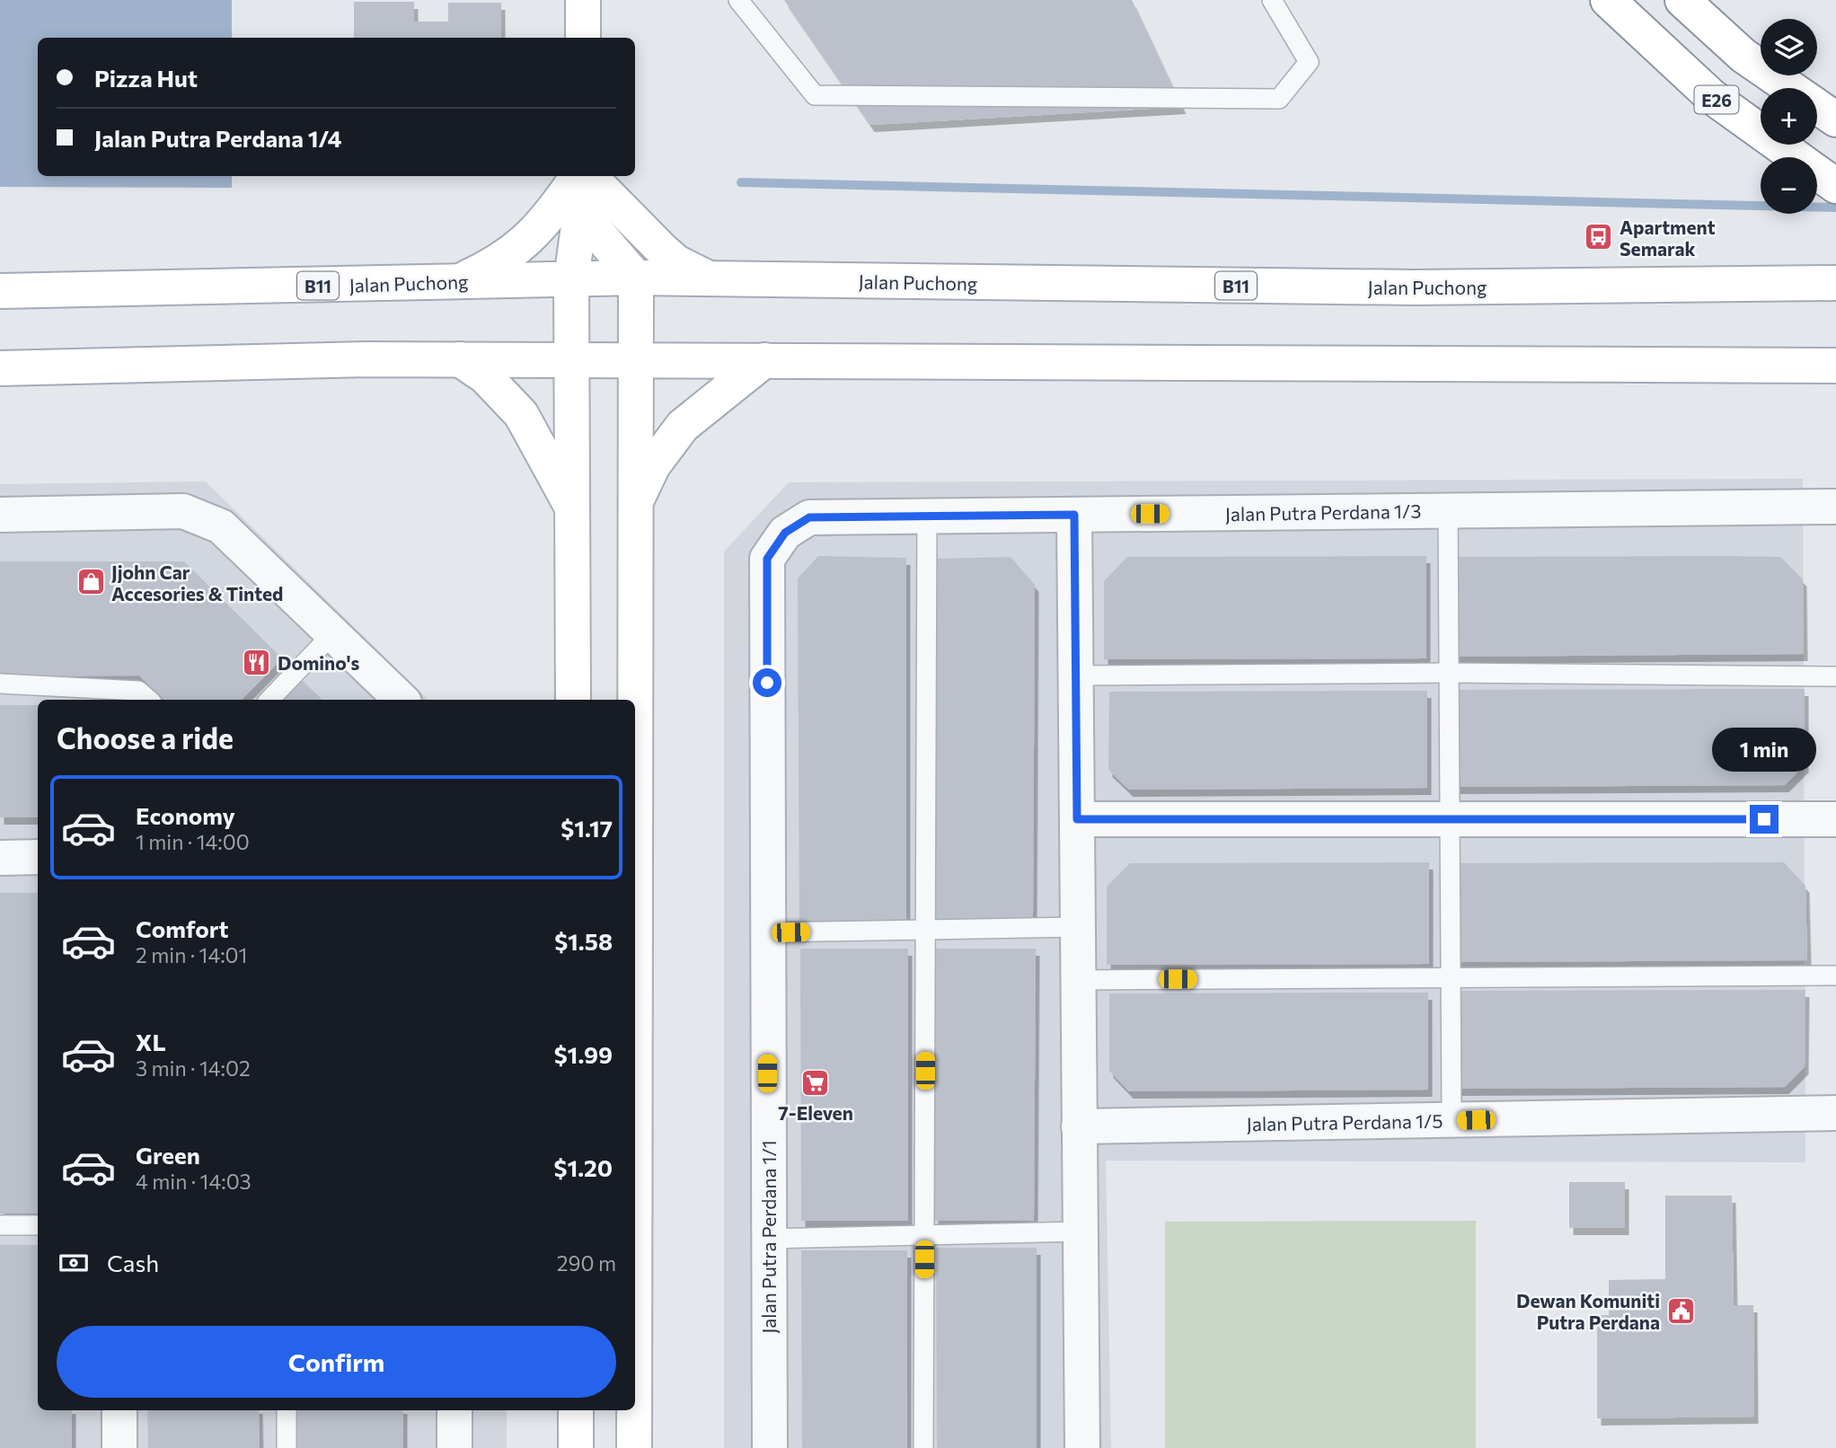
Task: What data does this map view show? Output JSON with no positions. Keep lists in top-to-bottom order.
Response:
{
  "streets": {
    "main road": ["E26", "Jalan Puchong", "B11"],
    "street": ["Jalan Putra Perdana 1/3", "Jalan Putra Perdana 1/5", "Jalan Putra Perdana 1/1"]
  },
  "crossings": [
    ["Jalan Putra Perdana 1/3", "Jalan Putra Perdana 1/1"]
  ],
  "places": {
    "bus stop": ["Apartment Semarak"],
    "shop": ["Jjohn Car Accesories & Tinted"],
    "restaurant": ["Domino's"],
    "supermarket": ["7-Eleven"],
    "public building": ["Dewan Komuniti Putra Perdana"]
  },
  "page": {
    "map_buttons": ["+", "−"],
    "banner": ["Pizza Hut", "Jalan Putra Perdana 1/4"],
    "heading": "Choose a ride",
    "bubble": "1 min",
    "list": [
      {
        "name": "Economy",
        "note": "1 min · 14:00",
        "value": "$1.17"
      },
      {
        "name": "Comfort",
        "note": "2 min · 14:01",
        "value": "$1.58"
      },
      {
        "name": "XL",
        "note": "3 min · 14:02",
        "value": "$1.99"
      },
      {
        "name": "Green",
        "note": "4 min · 14:03",
        "value": "$1.20"
      }
    ],
    "pay": ["Cash", "290 m"],
    "buttons": "Confirm"
  }
}
